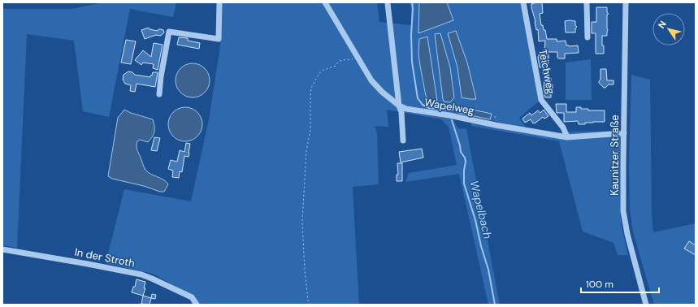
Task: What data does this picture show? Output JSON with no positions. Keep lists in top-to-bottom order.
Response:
{
  "streets": {
    "street": [
      "Teichweg",
      "Wapelweg",
      "Kaunitzer Straße",
      "In der Stroth"
    ]
  },
  "crossings": [
    ["Teichweg", "Wapelweg"],
    ["Wapelweg", "Kaunitzer Straße"]
  ],
  "water": ["Wapelbach"],
  "scale_bar": "100 m",
  "north": "top left"
}
